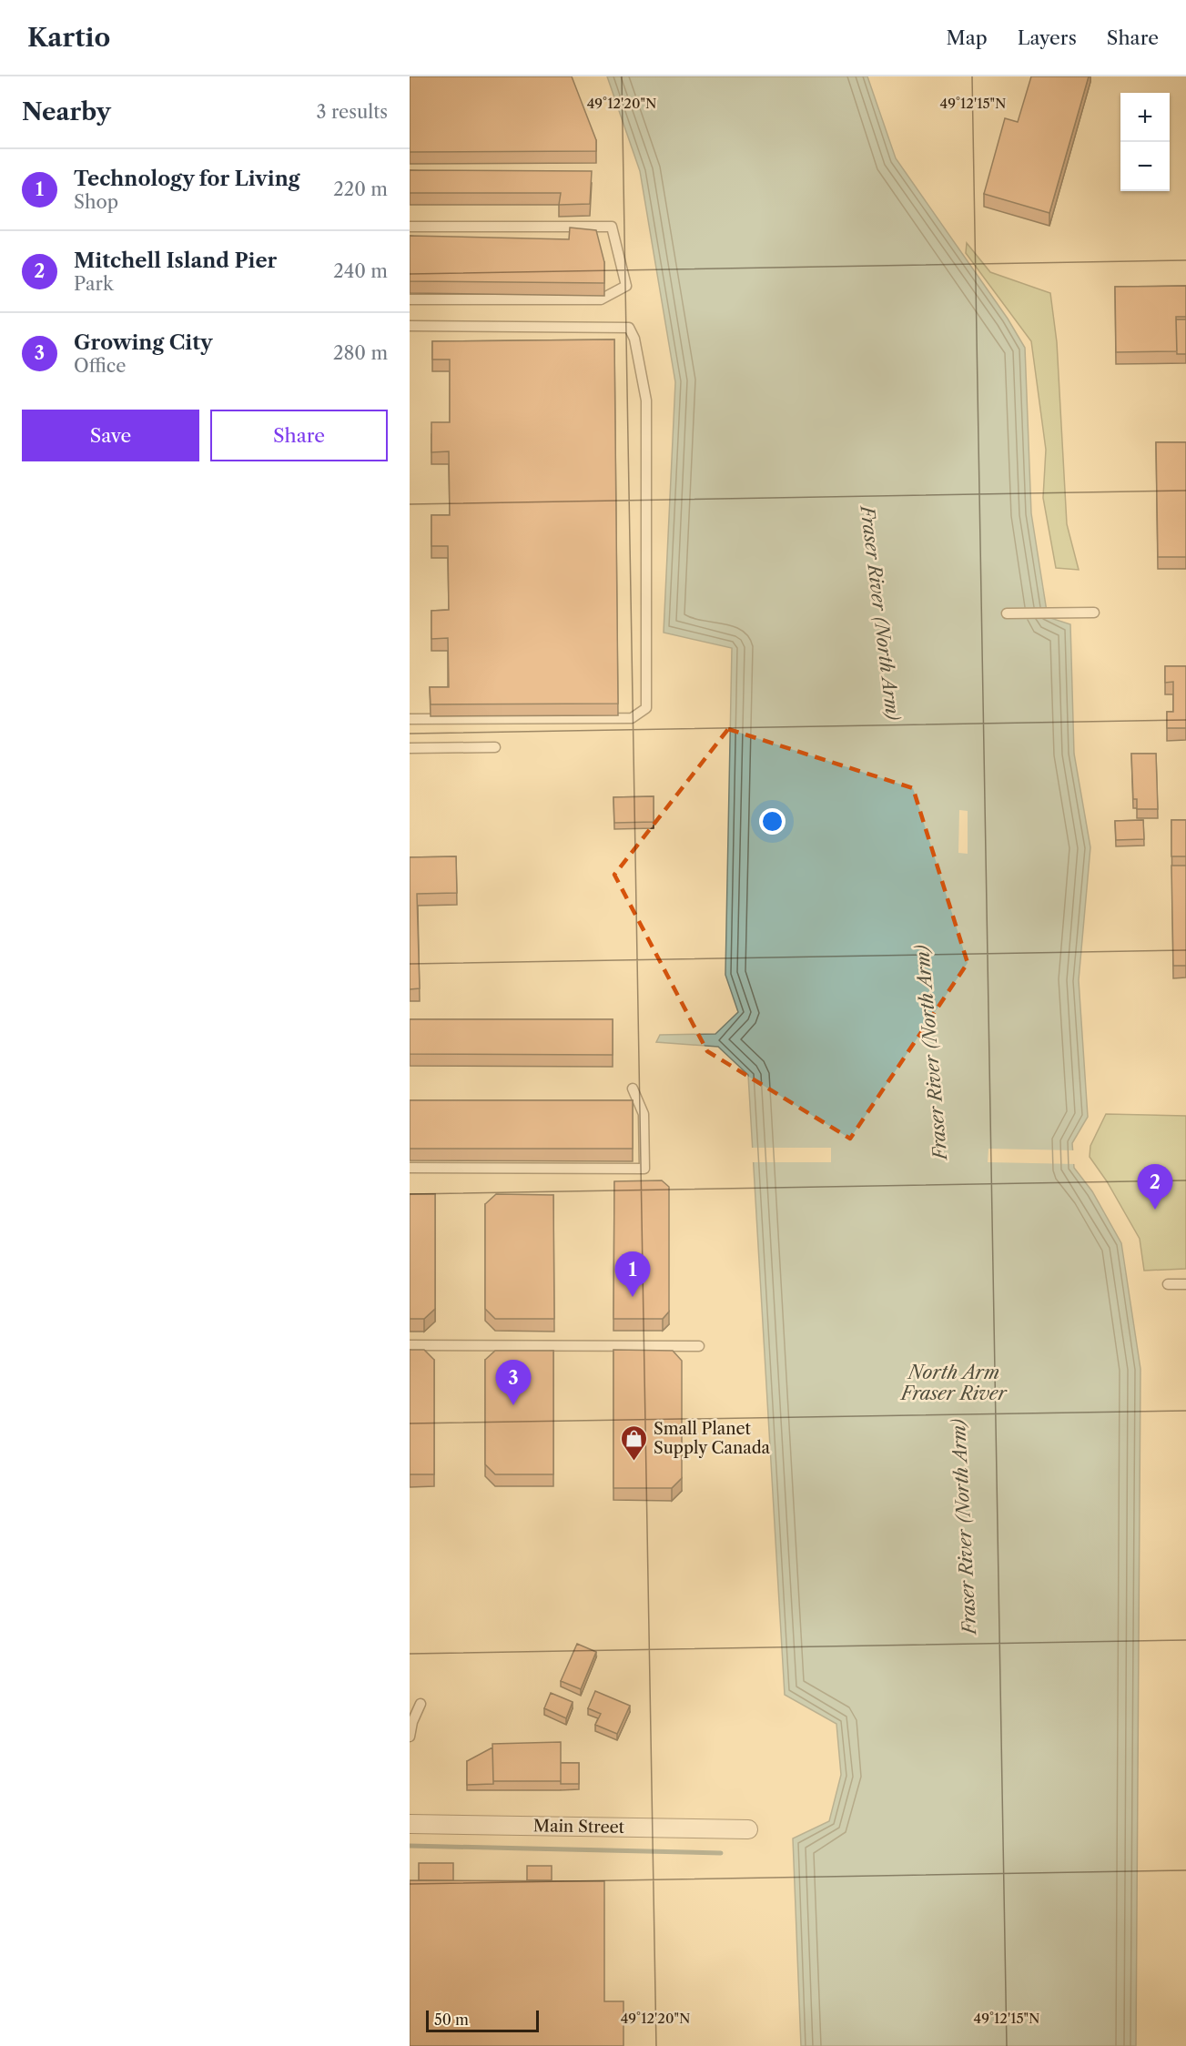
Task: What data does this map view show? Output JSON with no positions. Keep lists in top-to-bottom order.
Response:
{
  "streets": {
    "street": ["Main Street"]
  },
  "water": ["Fraser River (North Arm)", "North Arm Fraser River"],
  "places": {
    "shop": ["Small Planet Supply Canada"]
  },
  "scale_bar": "50 m",
  "page": {
    "header": "Kartio",
    "nav": ["Map", "Layers", "Share"],
    "heading": ["Nearby", "3 results"],
    "map_buttons": ["+", "−"],
    "list": [
      {
        "mark": "1",
        "name": "Technology for Living",
        "note": "Shop",
        "value": "220 m"
      },
      {
        "mark": "2",
        "name": "Mitchell Island Pier",
        "note": "Park",
        "value": "240 m"
      },
      {
        "mark": "3",
        "name": "Growing City",
        "note": "Office",
        "value": "280 m"
      }
    ],
    "buttons": ["Save", "Share"],
    "pins": ["2", "1", "3"],
    "scale": "50 m"
  },
  "coordinates": ["49°12'20\"N", "49°12'15\"N"]
}
